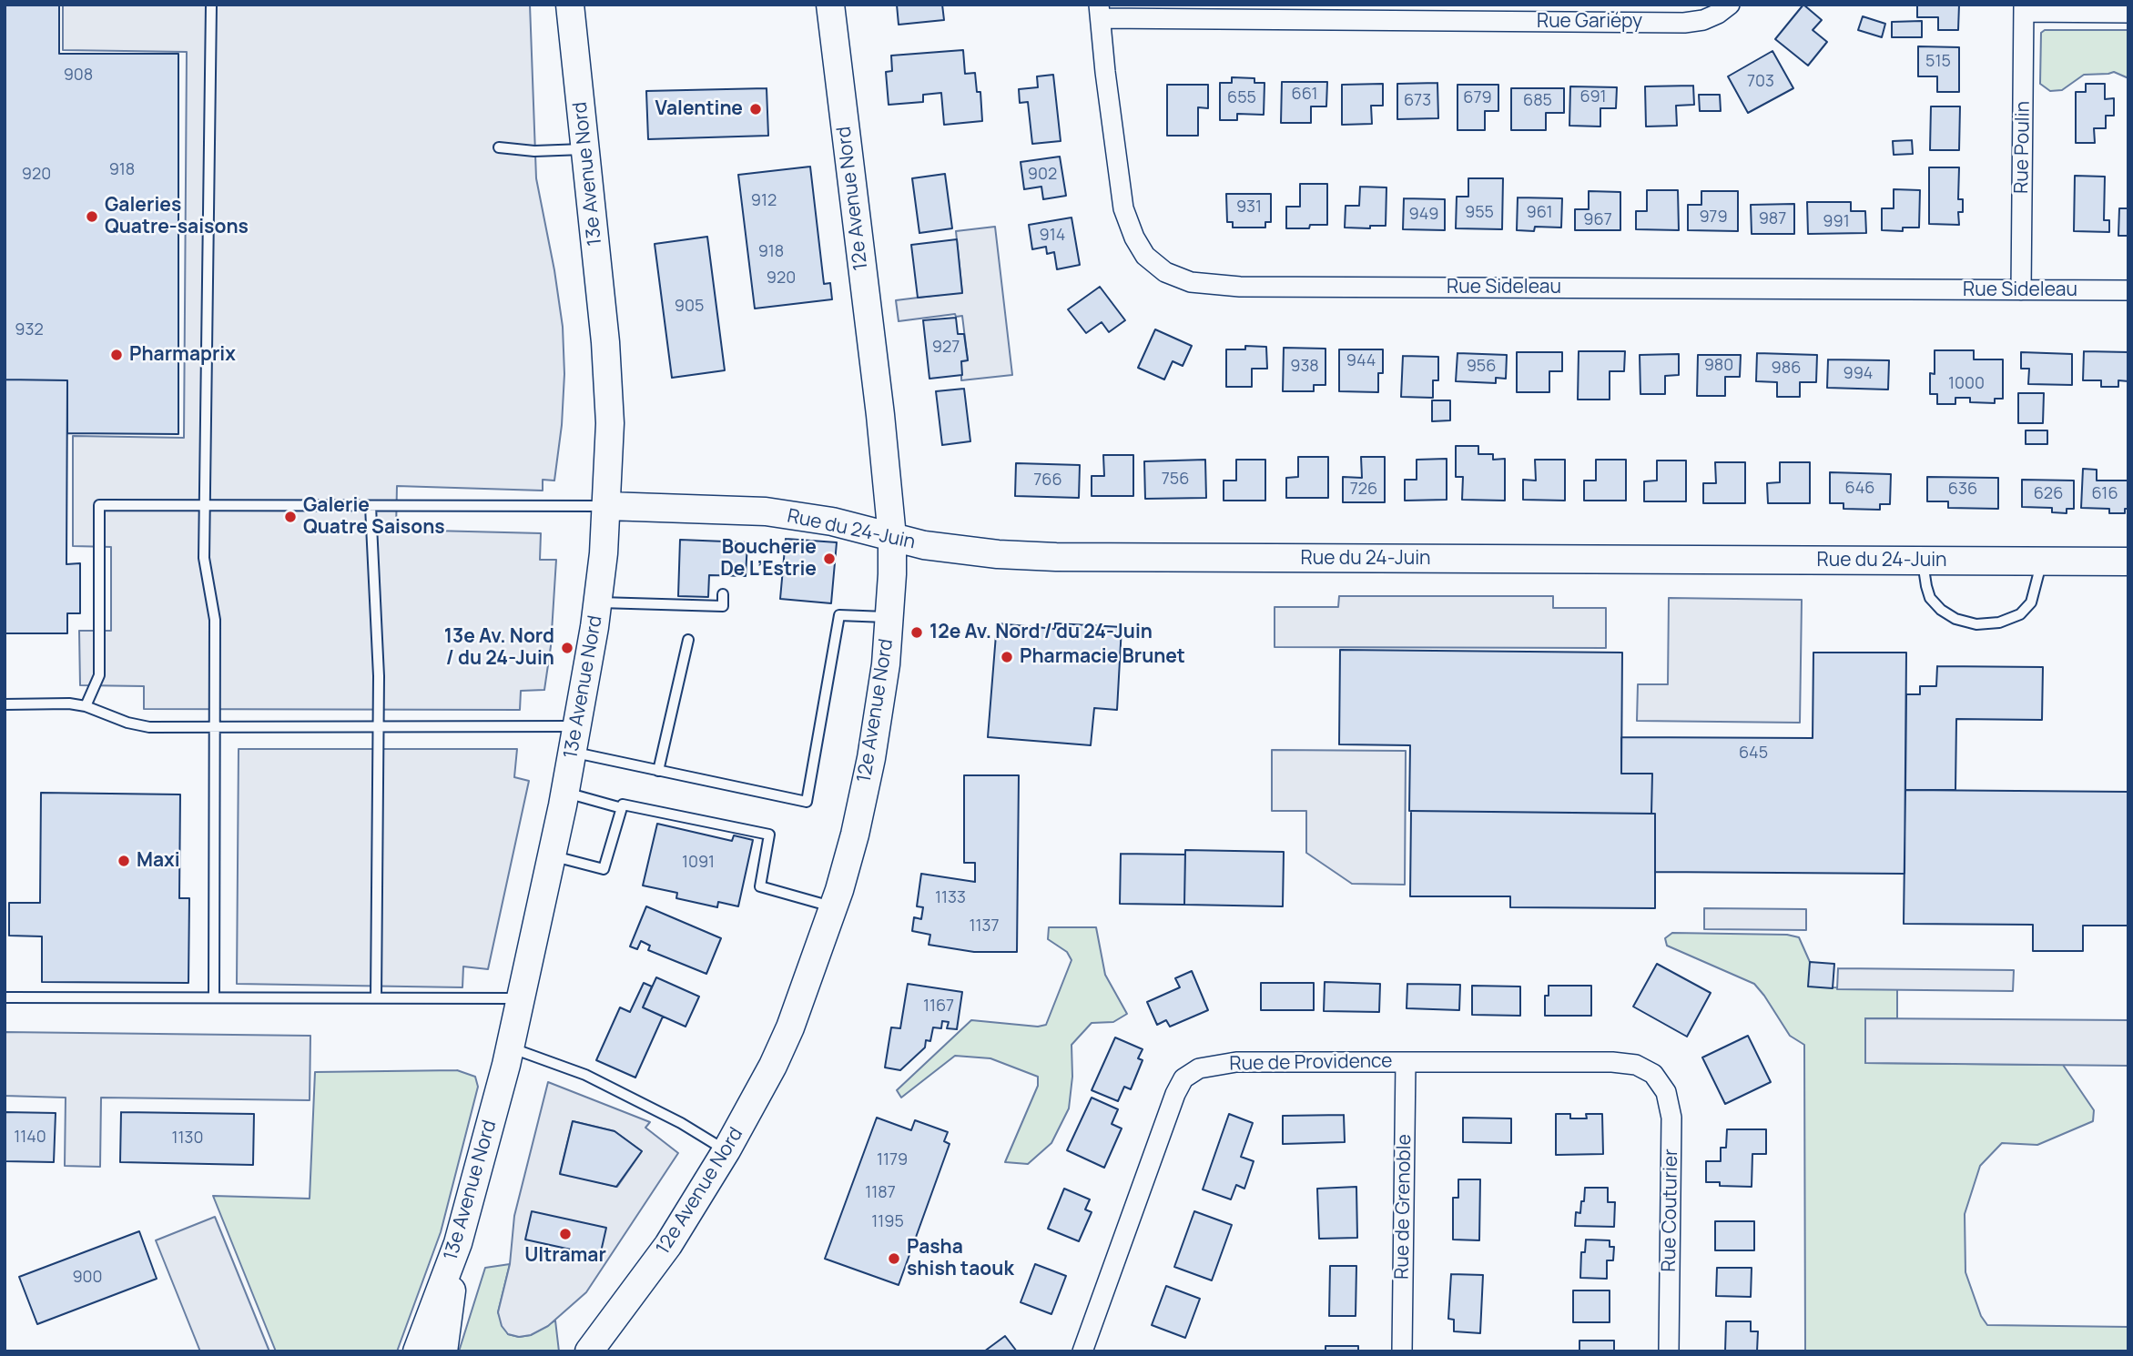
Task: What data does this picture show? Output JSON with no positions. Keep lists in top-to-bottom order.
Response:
{
  "streets": {
    "main road": ["13e Avenue Nord", "12e Avenue Nord", "Rue du 24-Juin"],
    "street": [
      "Rue Gariépy",
      "Rue Poulin",
      "Rue Sideleau",
      "Rue de Providence",
      "Rue de Grenoble",
      "Rue Couturier"
    ]
  },
  "crossings": [
    ["Rue Gariépy", "Rue Sideleau"],
    ["Rue Poulin", "Rue Sideleau"],
    ["13e Avenue Nord", "Rue du 24-Juin"],
    ["12e Avenue Nord", "Rue du 24-Juin"],
    ["Rue de Providence", "Rue de Grenoble"],
    ["Rue de Providence", "Rue Couturier"]
  ],
  "places": [
    "Valentine",
    "Galeries Quatre-saisons",
    "Pharmaprix",
    "Galerie Quatre Saisons",
    "Boucherie De L’Estrie",
    "12e Av. Nord / du 24-Juin",
    "13e Av. Nord / du 24-Juin",
    "Pharmacie Brunet",
    "Maxi",
    "Ultramar",
    "Pasha shish taouk"
  ],
  "house_numbers": [
    "515",
    "908",
    "703",
    "661",
    "691",
    "655",
    "679",
    "673",
    "685",
    "918",
    "920",
    "902",
    "912",
    "931",
    "955",
    "961",
    "949",
    "979",
    "987",
    "967",
    "991",
    "914",
    "918",
    "920",
    "905",
    "932",
    "927",
    "944",
    "980",
    "938",
    "956",
    "986",
    "994",
    "1000",
    "756",
    "766",
    "646",
    "726",
    "636",
    "626",
    "616",
    "645",
    "1091",
    "1133",
    "1137",
    "1167",
    "1140",
    "1130",
    "1179",
    "1187",
    "1195",
    "900"
  ]
}
